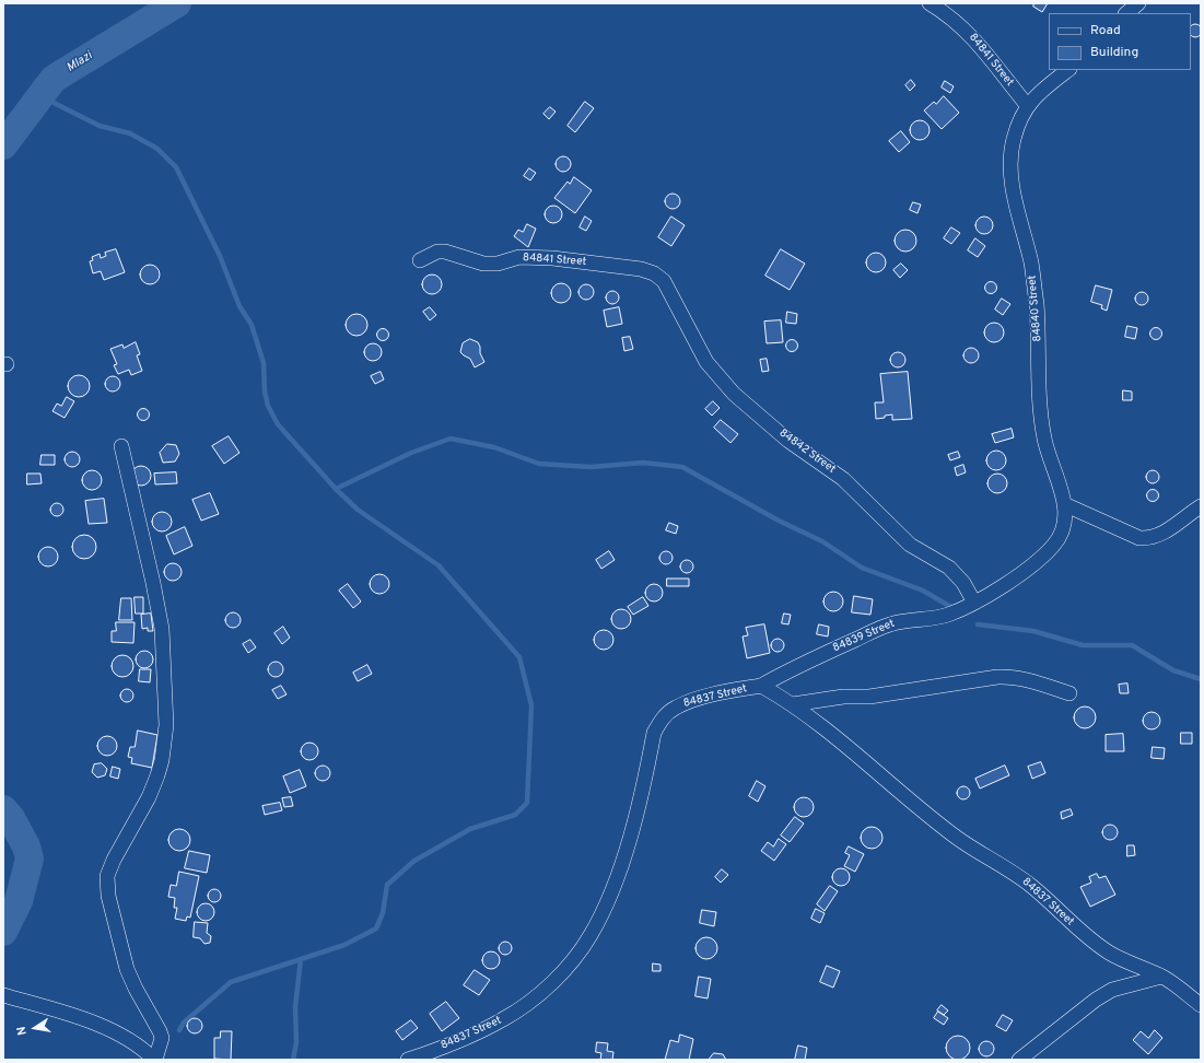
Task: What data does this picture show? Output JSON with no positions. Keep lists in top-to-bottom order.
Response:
{
  "streets": {
    "street": [
      "84841 Street",
      "84840 Street",
      "84842 Street",
      "84839 Street",
      "84837 Street"
    ]
  },
  "crossings": [
    ["84841 Street", "84840 Street"],
    ["84841 Street", "84842 Street"],
    ["84840 Street", "84839 Street"],
    ["84842 Street", "84839 Street"],
    ["84839 Street", "84837 Street"]
  ],
  "water": ["Mlazi"],
  "legend": ["Road", "Building"],
  "north": "left"
}
